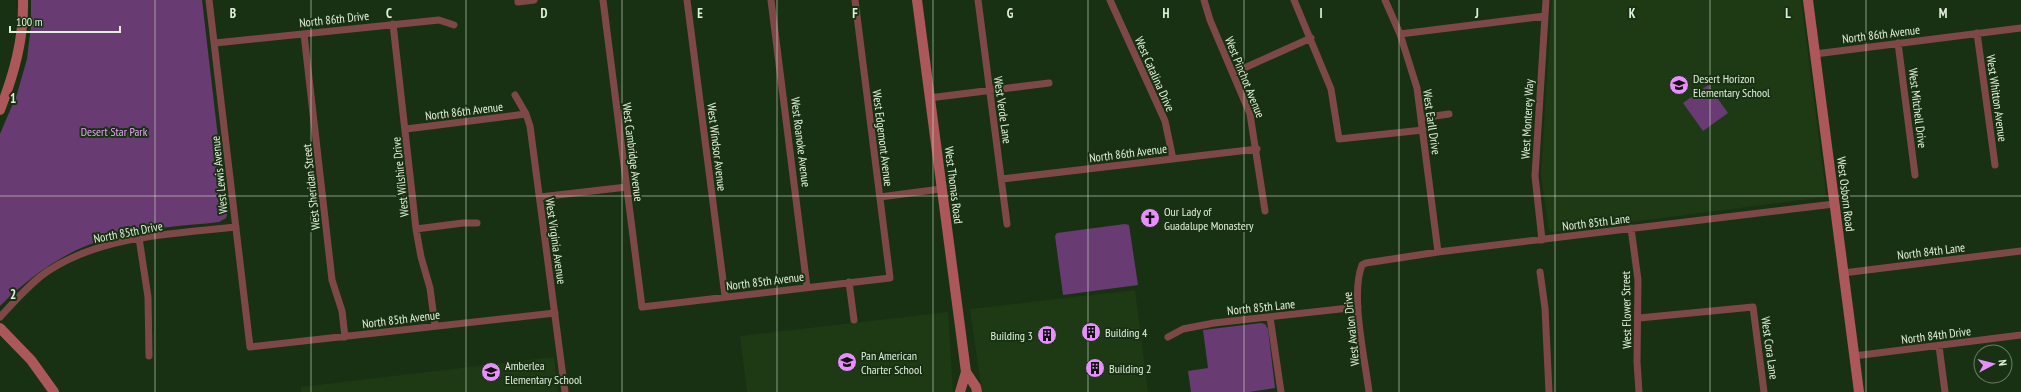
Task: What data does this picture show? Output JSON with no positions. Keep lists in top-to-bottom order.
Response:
{
  "streets": {
    "street": [
      "North 86th Drive",
      "North 86th Avenue",
      "West Catalina Drive",
      "West Pinchot Avenue",
      "West Whitton Avenue",
      "West Mitchell Drive",
      "West Verde Lane",
      "West Monterey Way",
      "West Earll Drive",
      "West Edgemont Avenue",
      "West Roanoke Avenue",
      "West Windsor Avenue",
      "West Cambridge Avenue",
      "West Lewis Avenue",
      "West Wilshire Drive",
      "West Thomas Road",
      "West Sheridan Street",
      "West Osborn Road",
      "North 85th Lane",
      "North 85th Drive",
      "West Virginia Avenue",
      "North 84th Lane",
      "North 85th Avenue",
      "West Flower Street",
      "West Avalon Drive",
      "North 84th Drive",
      "West Cora Lane"
    ]
  },
  "crossings": [
    ["North 86th Drive", "West Lewis Avenue"],
    ["North 86th Drive", "West Wilshire Drive"],
    ["North 86th Drive", "West Sheridan Street"],
    ["North 86th Avenue", "West Catalina Drive"],
    ["North 86th Avenue", "West Pinchot Avenue"],
    ["North 86th Avenue", "West Whitton Avenue"],
    ["North 86th Avenue", "West Mitchell Drive"],
    ["North 86th Avenue", "West Verde Lane"],
    ["North 86th Avenue", "West Wilshire Drive"],
    ["North 86th Avenue", "West Osborn Road"],
    ["North 86th Avenue", "West Virginia Avenue"],
    ["West Monterey Way", "North 85th Lane"],
    ["West Earll Drive", "North 85th Lane"],
    ["West Edgemont Avenue", "North 85th Avenue"],
    ["West Roanoke Avenue", "North 85th Avenue"],
    ["West Windsor Avenue", "North 85th Avenue"],
    ["West Cambridge Avenue", "North 85th Avenue"],
    ["West Lewis Avenue", "North 85th Drive"],
    ["West Lewis Avenue", "North 85th Avenue"],
    ["West Wilshire Drive", "North 85th Avenue"],
    ["West Sheridan Street", "North 85th Avenue"],
    ["West Osborn Road", "North 85th Lane"],
    ["West Osborn Road", "North 84th Lane"],
    ["West Osborn Road", "North 84th Drive"],
    ["North 85th Lane", "West Flower Street"],
    ["North 85th Lane", "West Avalon Drive"],
    ["West Virginia Avenue", "North 85th Avenue"],
    ["West Flower Street", "West Cora Lane"]
  ],
  "parks": ["Desert Star Park"],
  "places": {
    "school or university": ["Desert Horizon Elementary School", "Pan American Charter School", "Amberlea Elementary School"],
    "church": ["Our Lady of Guadalupe Monastery"],
    "building": ["Building 4", "Building 3", "Building 2"]
  },
  "scale_bar": "100 m",
  "north": "right",
  "grid": {
    "columns": [
      "B",
      "C",
      "D",
      "E",
      "F",
      "G",
      "H",
      "I",
      "J",
      "K",
      "L",
      "M"
    ],
    "rows": ["1", "2"]
  }
}
